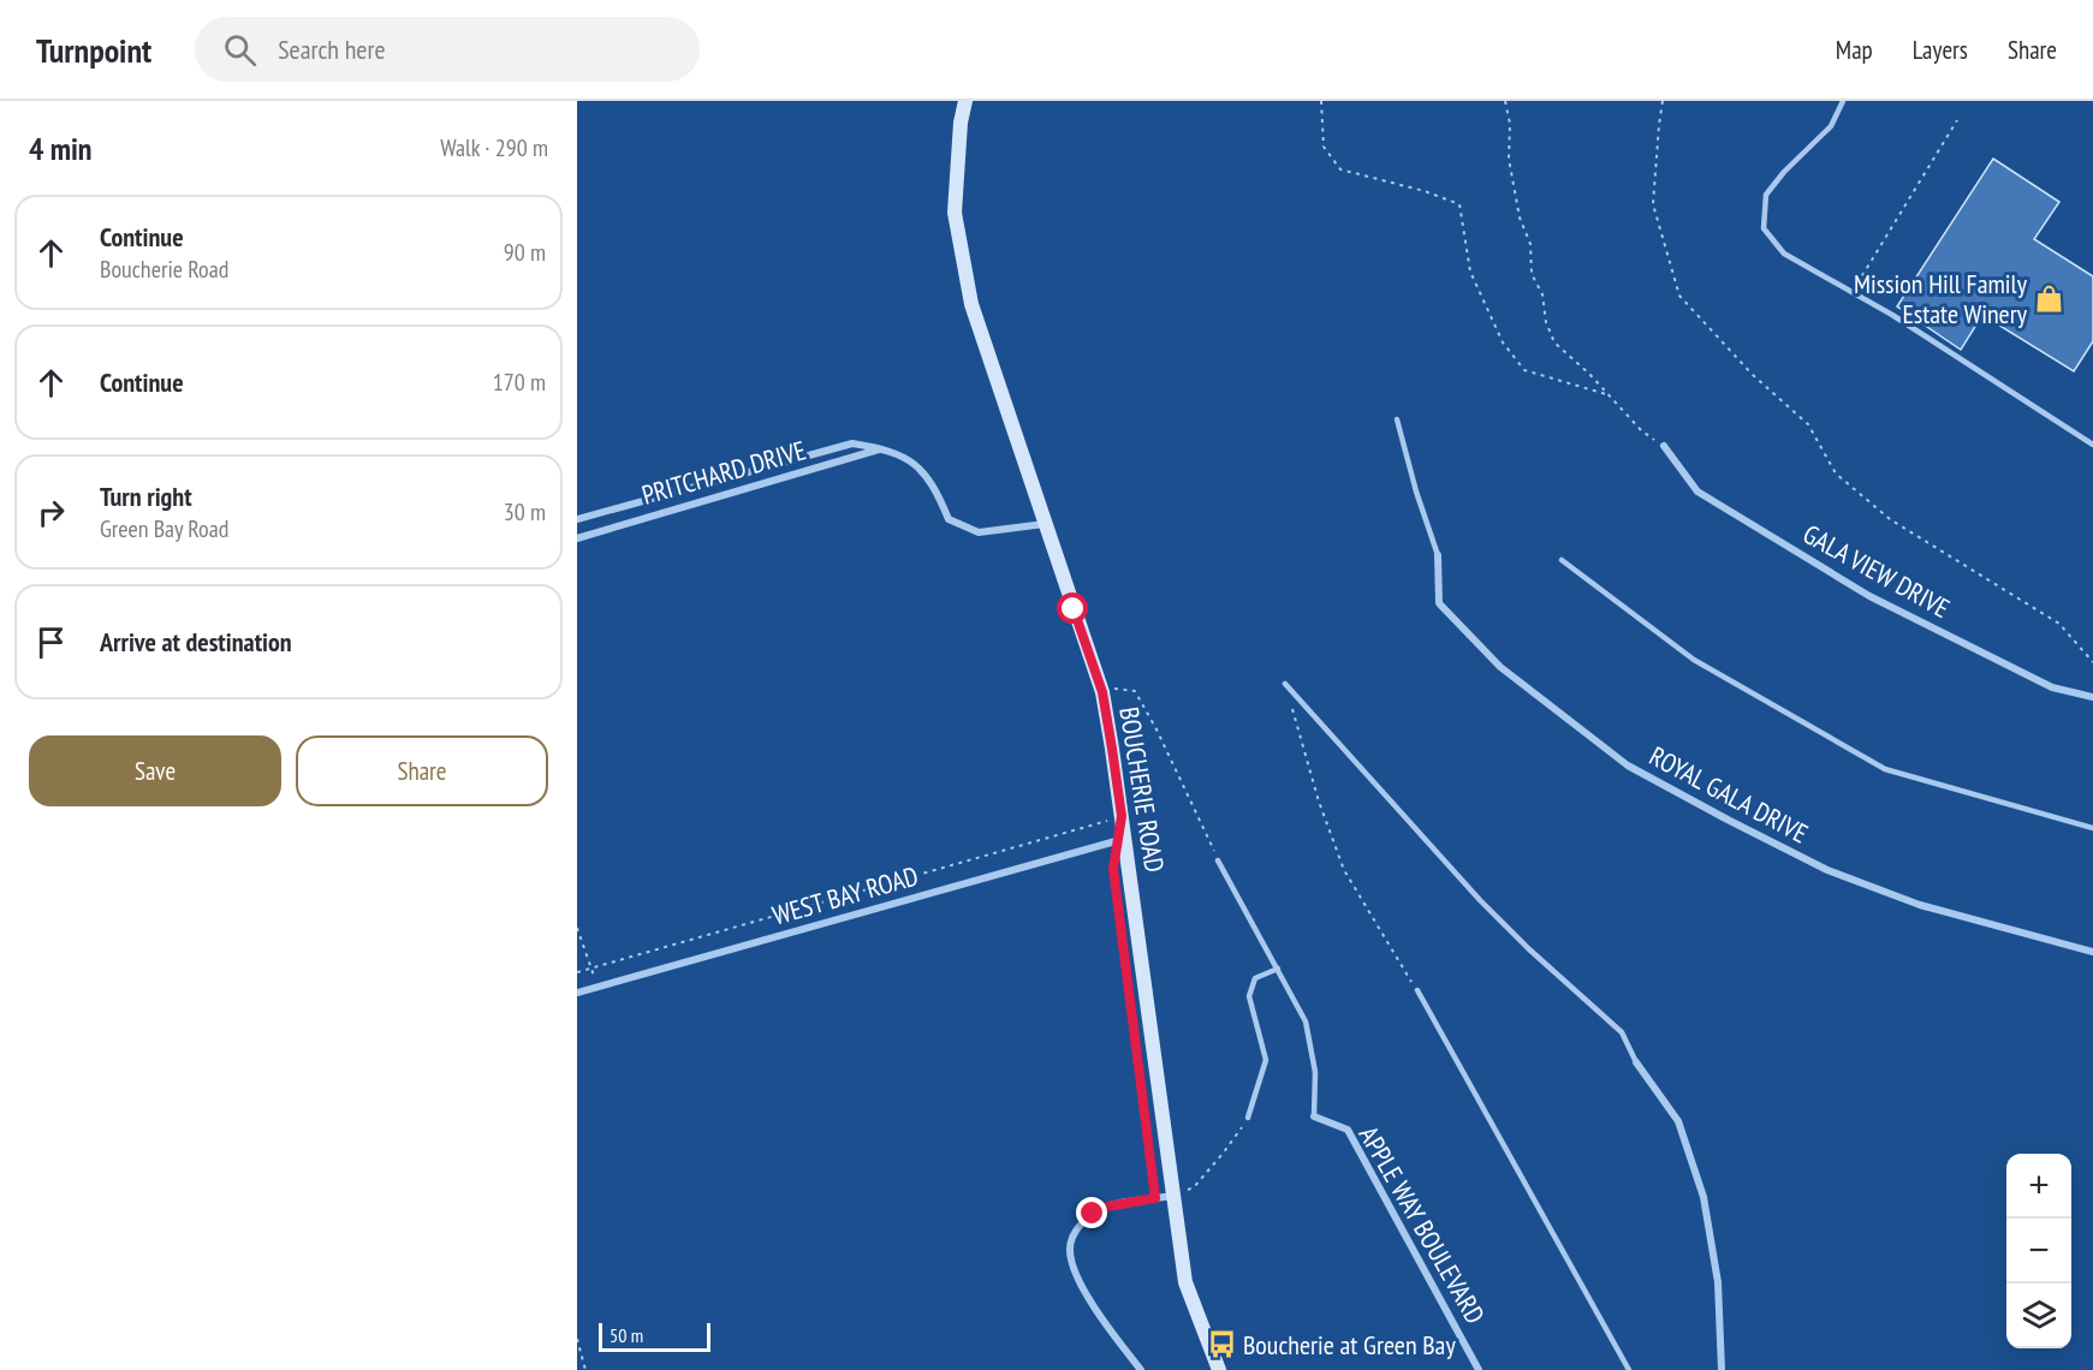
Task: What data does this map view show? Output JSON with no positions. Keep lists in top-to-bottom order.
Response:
{
  "streets": {
    "main road": ["BOUCHERIE ROAD"],
    "street": [
      "PRITCHARD DRIVE",
      "GALA VIEW DRIVE",
      "ROYAL GALA DRIVE",
      "WEST BAY ROAD",
      "APPLE WAY BOULEVARD"
    ]
  },
  "crossings": [
    ["PRITCHARD DRIVE", "BOUCHERIE ROAD"],
    ["BOUCHERIE ROAD", "WEST BAY ROAD"]
  ],
  "places": {
    "shop": ["Mission Hill Family Estate Winery"],
    "bus stop": ["Boucherie at Green Bay"]
  },
  "scale_bar": "50 m",
  "page": {
    "header": "Turnpoint",
    "search": "Search here",
    "nav": ["Map", "Layers", "Share"],
    "heading": ["4 min", "Walk · 290 m"],
    "list": [
      ["Continue", "Boucherie Road", "90 m"],
      ["Continue", "170 m"],
      ["Turn right", "Green Bay Road", "30 m"],
      "Arrive at destination"
    ],
    "buttons": ["Save", "Share"],
    "map_buttons": ["+", "−"],
    "scale": "50 m"
  }
}
